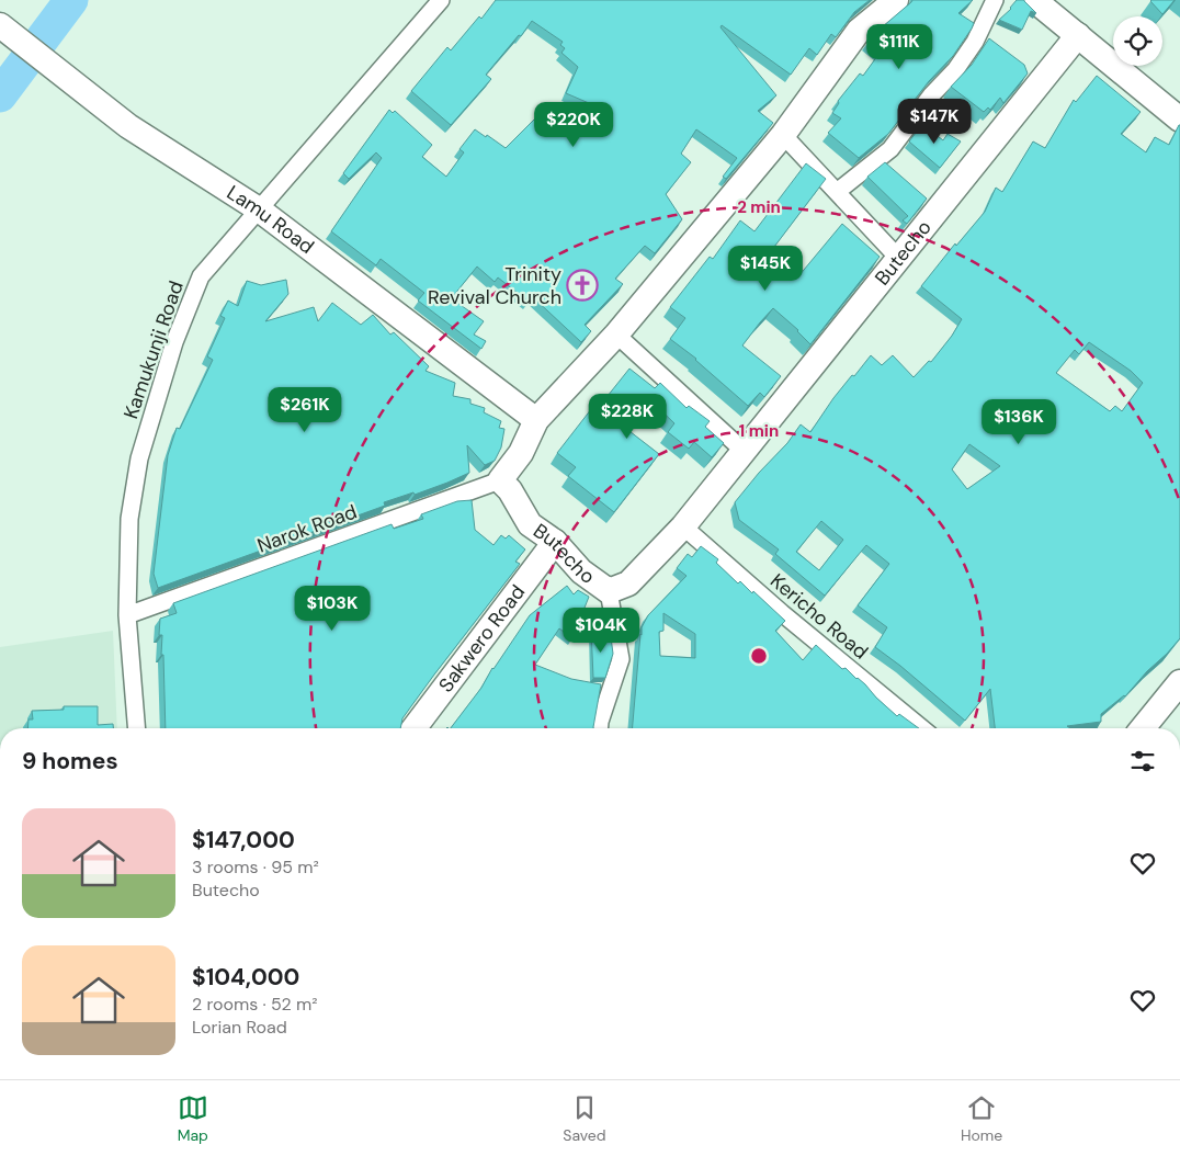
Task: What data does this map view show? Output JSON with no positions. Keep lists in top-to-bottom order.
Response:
{
  "streets": {
    "street": [
      "Lamu Road",
      "Butecho",
      "Kamukunji Road",
      "Narok Road",
      "Kericho Road",
      "Sakwero Road"
    ]
  },
  "crossings": [
    ["Lamu Road", "Kamukunji Road"],
    ["Butecho", "Narok Road"],
    ["Butecho", "Kericho Road"],
    ["Butecho", "Sakwero Road"],
    ["Kamukunji Road", "Narok Road"]
  ],
  "places": {
    "church": ["Trinity Revival Church"]
  },
  "page": {
    "price": [
      "$111K",
      "$147K",
      "$220K",
      "$145K",
      "$261K",
      "$228K",
      "$136K",
      "$103K",
      "$104K"
    ],
    "heading": "9 homes",
    "list": [
      {
        "name": "$147,000",
        "note": "3 rooms · 95 m² · Butecho"
      },
      {
        "name": "$104,000",
        "note": "2 rooms · 52 m² · Lorian Road"
      }
    ],
    "tabs": ["Map", "Saved", "Home"]
  },
  "rings": ["2 min", "1 min"]
}
